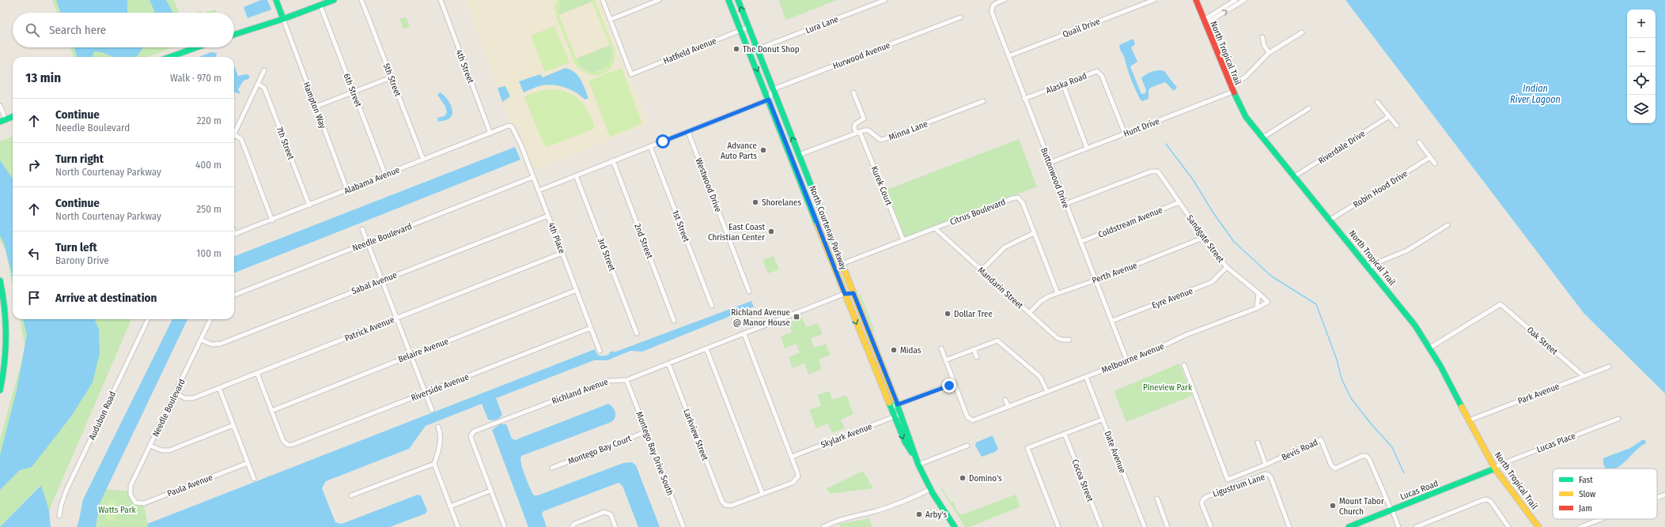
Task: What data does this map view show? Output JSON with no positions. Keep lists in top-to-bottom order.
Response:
{
  "streets": {
    "street": [
      "Lura Lane",
      "Quail Drive",
      "Hatfield Avenue",
      "North Tropical Trail",
      "Hurwood Avenue",
      "4th Street",
      "5th Street",
      "Alaska Road",
      "6th Street",
      "Hampton Way",
      "Hunt Drive",
      "Minna Lane",
      "7th Street",
      "Riverdale Drive",
      "Buttonwood Drive",
      "Alabama Avenue",
      "Westwood Drive",
      "Kurek Court",
      "Robin Hood Drive",
      "Citrus Boulevard",
      "Coldstream Avenue",
      "1st Street",
      "North Courtenay Parkway",
      "Needle Boulevard",
      "4th Place",
      "Sandgate Street",
      "2nd Street",
      "3rd Street",
      "Perth Avenue",
      "Sabal Avenue",
      "Mandarin Street",
      "Eyre Avenue",
      "Patrick Avenue",
      "Oak Street",
      "Belaire Avenue",
      "Melbourne Avenue",
      "Riverside Avenue",
      "Richland Avenue",
      "Park Avenue",
      "Audubon Road",
      "Larkview Street",
      "Skylark Avenue",
      "Lucas Place",
      "Montego Bay Court",
      "Bevis Road",
      "Date Avenue",
      "Montego Bay Drive South",
      "Cocoa Street",
      "Paula Avenue",
      "Ligustrum Lane",
      "Lucas Road"
    ]
  },
  "crossings": [
    ["Lura Lane", "North Courtenay Parkway"],
    ["Quail Drive", "Buttonwood Drive"],
    ["Hatfield Avenue", "North Courtenay Parkway"],
    ["North Tropical Trail", "Hunt Drive"],
    ["North Tropical Trail", "Riverdale Drive"],
    ["North Tropical Trail", "Robin Hood Drive"],
    ["North Tropical Trail", "Oak Street"],
    ["North Tropical Trail", "Park Avenue"],
    ["North Tropical Trail", "Lucas Place"],
    ["North Tropical Trail", "Lucas Road"],
    ["Hurwood Avenue", "North Courtenay Parkway"],
    ["4th Street", "Alabama Avenue"],
    ["5th Street", "Alabama Avenue"],
    ["Alaska Road", "Hunt Drive"],
    ["Alaska Road", "Buttonwood Drive"],
    ["6th Street", "Alabama Avenue"],
    ["Hampton Way", "Alabama Avenue"],
    ["Hunt Drive", "Buttonwood Drive"],
    ["Minna Lane", "Kurek Court"],
    ["7th Street", "Alabama Avenue"],
    ["Buttonwood Drive", "Coldstream Avenue"],
    ["Buttonwood Drive", "Sandgate Street"],
    ["Buttonwood Drive", "Perth Avenue"],
    ["Buttonwood Drive", "Eyre Avenue"],
    ["Buttonwood Drive", "Melbourne Avenue"],
    ["Alabama Avenue", "4th Place"],
    ["Kurek Court", "Citrus Boulevard"],
    ["Citrus Boulevard", "North Courtenay Parkway"],
    ["Citrus Boulevard", "Perth Avenue"],
    ["Citrus Boulevard", "Mandarin Street"],
    ["Coldstream Avenue", "Sandgate Street"],
    ["North Courtenay Parkway", "Richland Avenue"],
    ["North Courtenay Parkway", "Skylark Avenue"],
    ["Needle Boulevard", "4th Place"],
    ["Needle Boulevard", "Sabal Avenue"],
    ["Needle Boulevard", "Patrick Avenue"],
    ["Needle Boulevard", "Paula Avenue"],
    ["4th Place", "Sabal Avenue"],
    ["4th Place", "Patrick Avenue"],
    ["4th Place", "Belaire Avenue"],
    ["4th Place", "Riverside Avenue"],
    ["Sandgate Street", "Perth Avenue"],
    ["Sandgate Street", "Eyre Avenue"],
    ["Sandgate Street", "Melbourne Avenue"],
    ["Perth Avenue", "Mandarin Street"],
    ["Oak Street", "Park Avenue"],
    ["Belaire Avenue", "Riverside Avenue"],
    ["Melbourne Avenue", "Date Avenue"],
    ["Richland Avenue", "Larkview Street"],
    ["Richland Avenue", "Montego Bay Drive South"],
    ["Lucas Place", "Lucas Road"],
    ["Montego Bay Court", "Montego Bay Drive South"],
    ["Bevis Road", "Lucas Road"]
  ],
  "water": ["Indian River Lagoon"],
  "parks": ["Pineview Park", "Watts Park"],
  "places": {
    "other": [
      "The Donut Shop",
      "Advance Auto Parts",
      "Shorelanes",
      "East Coast Christian Center",
      "Dollar Tree",
      "Midas",
      "Domino's",
      "Mount Tabor Church",
      "Arby's"
    ],
    "transit": ["Richland Avenue @ Manor House"]
  },
  "legend": ["Fast", "Slow", "Jam"],
  "page": {
    "map_buttons": ["+", "−"],
    "search": "Search here",
    "heading": ["13 min", "Walk · 970 m"],
    "list": [
      ["Continue", "Needle Boulevard", "220 m"],
      ["Turn right", "North Courtenay Parkway", "400 m"],
      ["Continue", "North Courtenay Parkway", "250 m"],
      ["Turn left", "Barony Drive", "100 m"],
      "Arrive at destination"
    ]
  }
}
